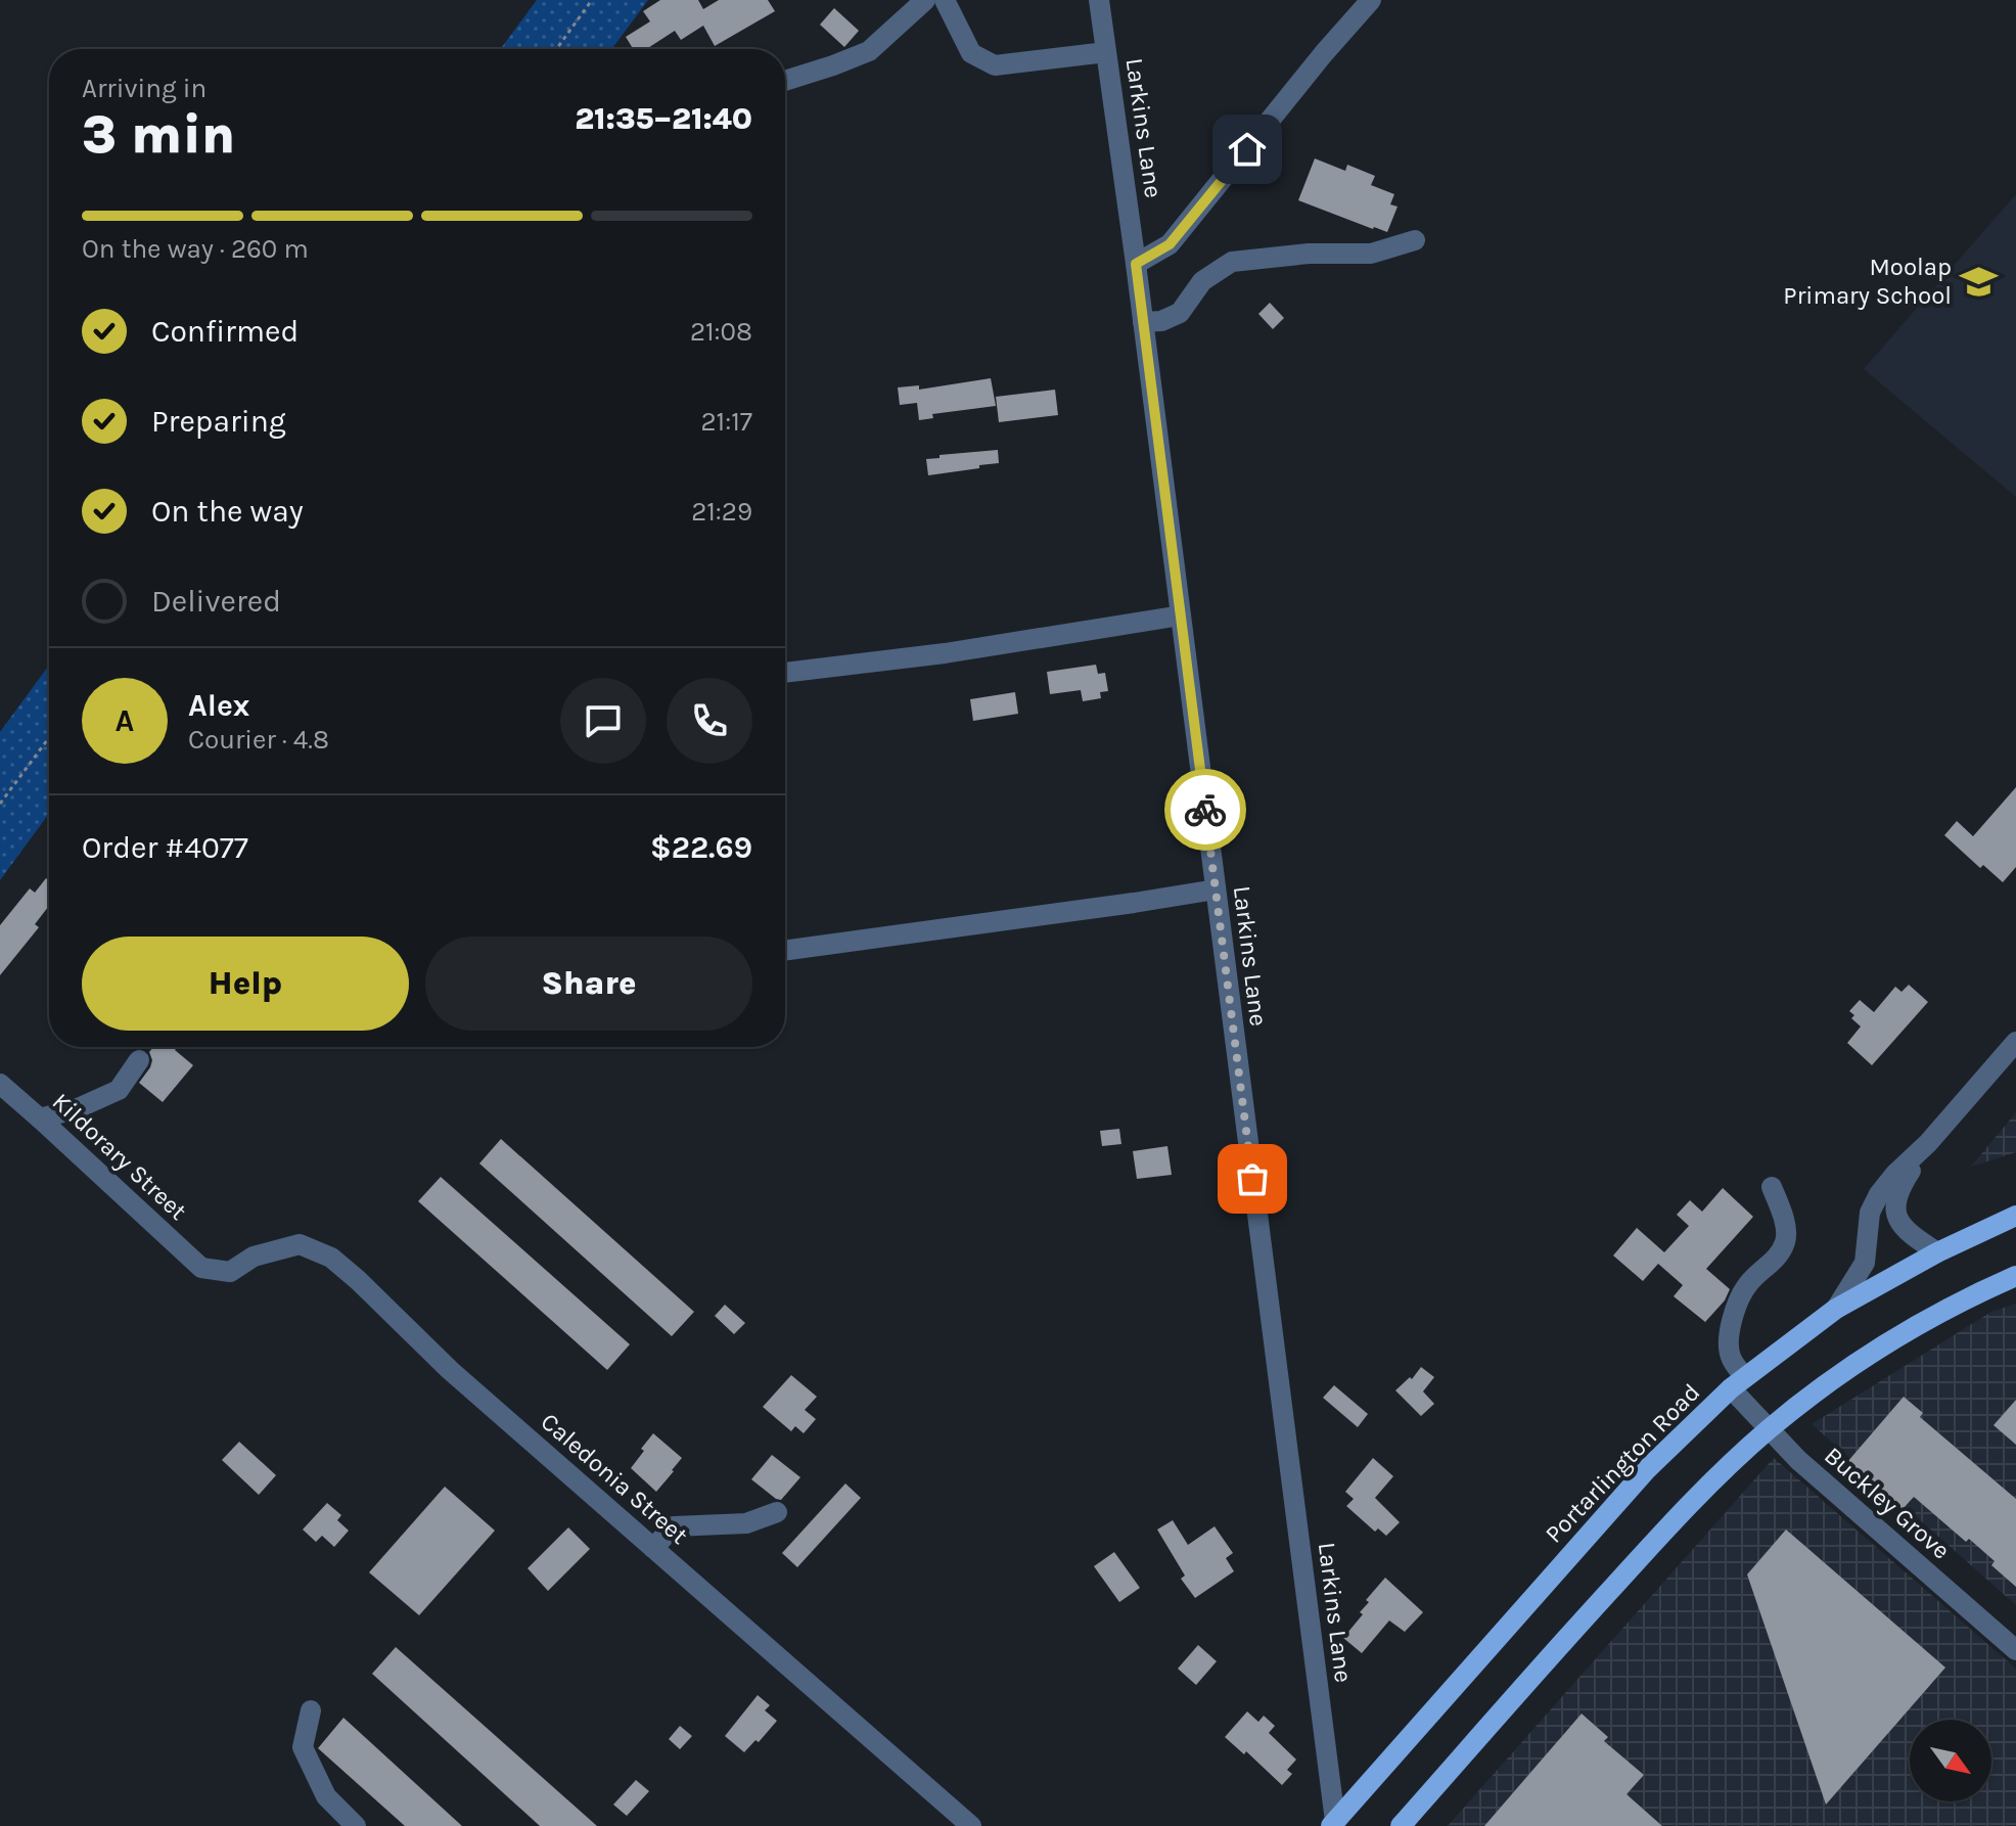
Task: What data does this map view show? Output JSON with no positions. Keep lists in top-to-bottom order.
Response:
{
  "streets": {
    "main road": ["Portarlington Road"],
    "street": [
      "Larkins Lane",
      "Kildorary Street",
      "Caledonia Street",
      "Buckley Grove"
    ]
  },
  "crossings": [
    ["Larkins Lane", "Portarlington Road"],
    ["Kildorary Street", "Caledonia Street"],
    ["Portarlington Road", "Buckley Grove"]
  ],
  "places": {
    "school or university": ["Moolap Primary School"]
  },
  "north": "bottom right",
  "page": {
    "heading": ["3 min", "Arriving in", "21:35–21:40"],
    "panel": [
      "Alex",
      "Courier · 4.8",
      "Order #4077",
      "$22.69"
    ],
    "bar": "On the way · 260 m",
    "list": [
      ["Confirmed", "21:08"],
      ["Preparing", "21:17"],
      ["On the way", "21:29"],
      "Delivered"
    ],
    "round": "A",
    "buttons": ["Help", "Share"]
  }
}
